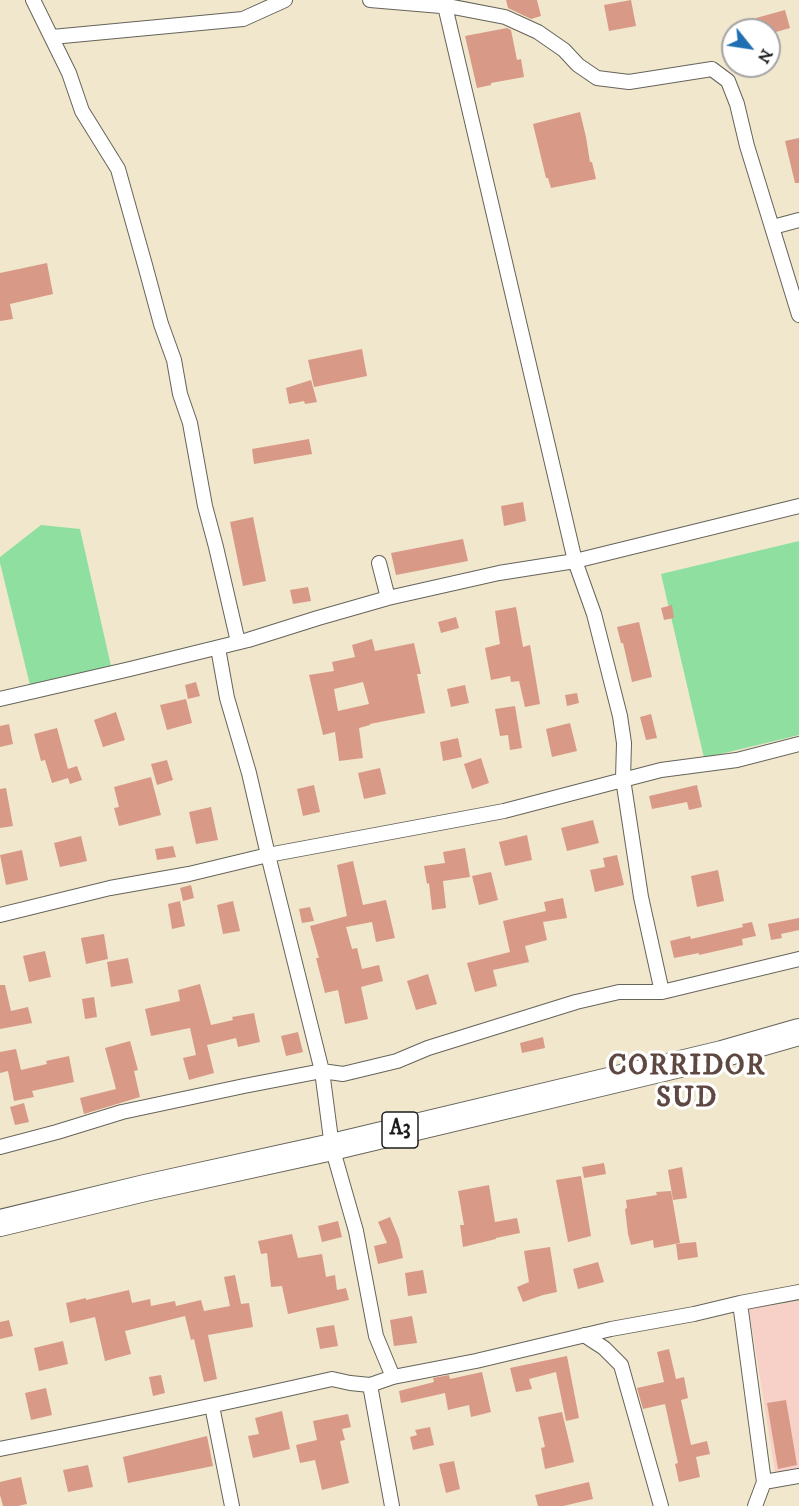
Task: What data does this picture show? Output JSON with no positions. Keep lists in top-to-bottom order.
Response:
{
  "streets": {
    "highway": ["A3"]
  },
  "districts": ["CORRIDOR SUD"],
  "north": "bottom right"
}
